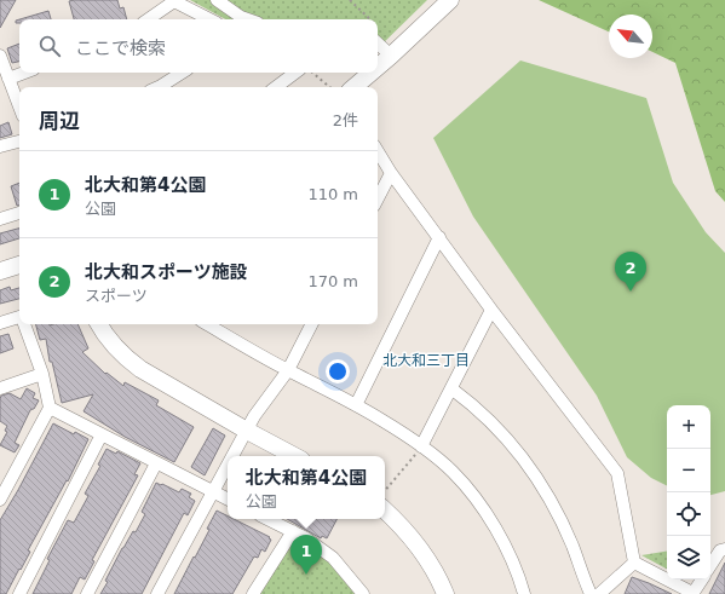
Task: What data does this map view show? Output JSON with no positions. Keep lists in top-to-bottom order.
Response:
{
  "districts": ["北大和三丁目"],
  "north": "top left",
  "page": {
    "search": "ここで検索",
    "heading": ["周辺", "2件"],
    "list": [
      {
        "mark": "1",
        "name": "北大和第4公園",
        "note": "公園",
        "value": "110 m"
      },
      {
        "mark": "2",
        "name": "北大和スポーツ施設",
        "note": "スポーツ",
        "value": "170 m"
      }
    ],
    "pins": ["2", "1"],
    "map_buttons": ["+", "−"],
    "popup": ["北大和第4公園", "公園"]
  }
}
